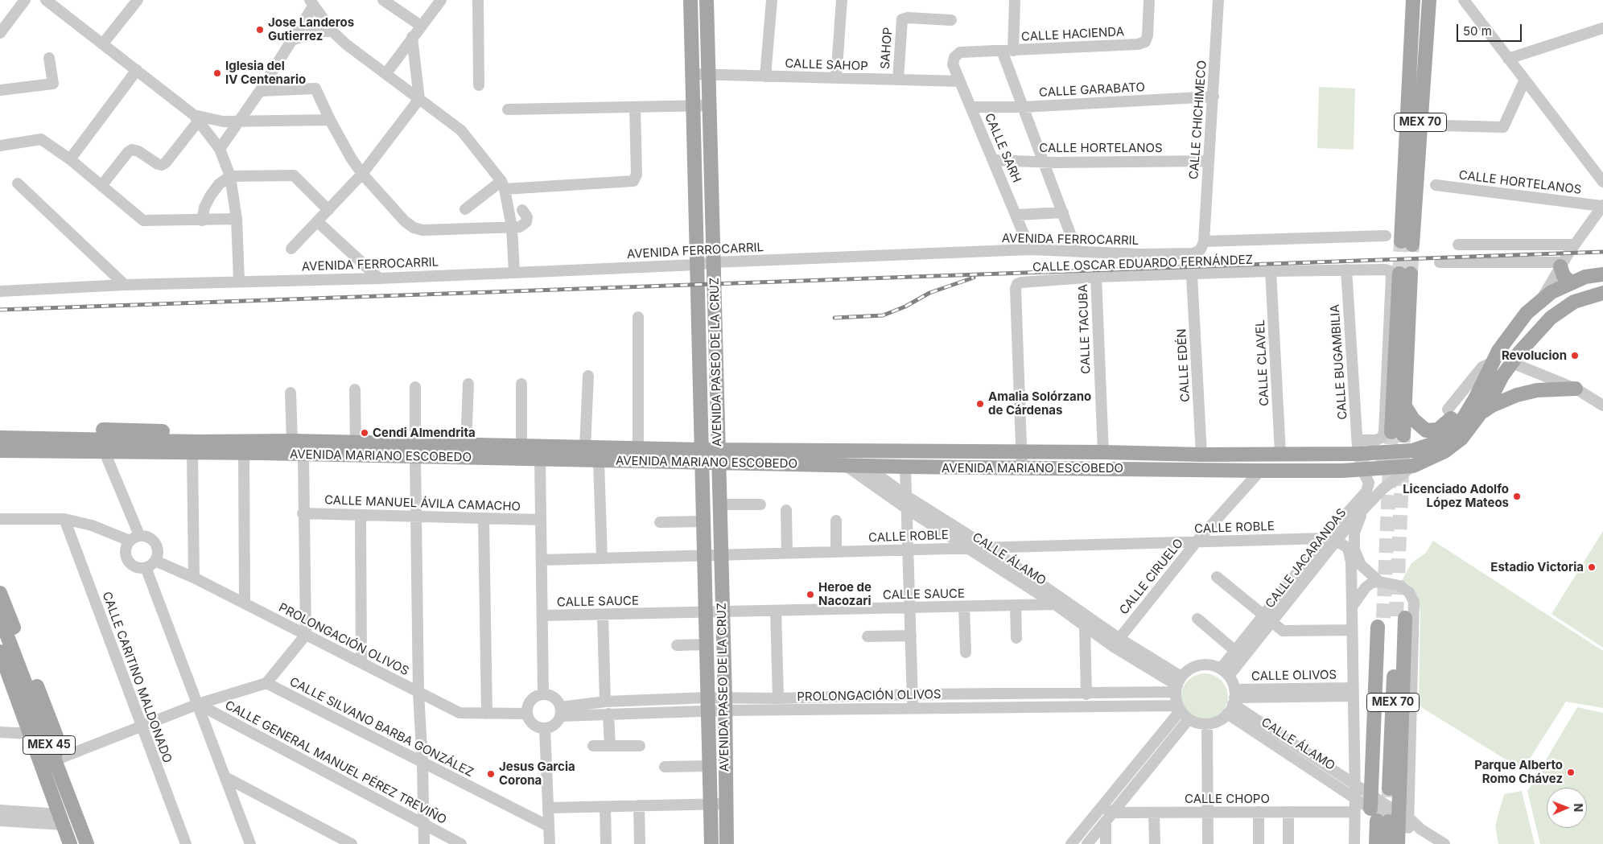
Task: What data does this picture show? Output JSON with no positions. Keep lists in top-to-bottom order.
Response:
{
  "streets": {
    "main road": [
      "MEX 70",
      "AVENIDA PASEO DE LA CRUZ",
      "AVENIDA MARIANO ESCOBEDO",
      "MEX 45"
    ],
    "street": [
      "CALLE HACIENDA",
      "SAHOP",
      "CALLE SAHOP",
      "CALLE GARABATO",
      "CALLE CHICHIMECO",
      "CALLE SARH",
      "CALLE HORTELANOS",
      "AVENIDA FERROCARRIL",
      "CALLE OSCAR EDUARDO FERNÁNDEZ",
      "CALLE TACUBA",
      "CALLE BUGAMBILIA",
      "CALLE CLAVEL",
      "CALLE EDÉN",
      "CALLE MANUEL ÁVILA CAMACHO",
      "CALLE ROBLE",
      "CALLE JACARANDAS",
      "CALLE ÁLAMO",
      "CALLE CIRUELO",
      "CALLE SAUCE",
      "PROLONGACIÓN OLIVOS",
      "CALLE OLIVOS",
      "CALLE CARITINO MALDONADO",
      "CALLE SILVANO BARBA GONZÁLEZ",
      "CALLE GENERAL MANUEL PÉREZ TREVIÑO",
      "CALLE CHOPO"
    ]
  },
  "crossings": [
    ["CALLE HACIENDA", "CALLE SARH"],
    ["SAHOP", "CALLE SAHOP"],
    ["CALLE SAHOP", "CALLE SARH"],
    ["CALLE SAHOP", "AVENIDA PASEO DE LA CRUZ"],
    ["CALLE GARABATO", "CALLE CHICHIMECO"],
    ["CALLE GARABATO", "CALLE SARH"],
    ["CALLE CHICHIMECO", "CALLE HORTELANOS"],
    ["CALLE CHICHIMECO", "AVENIDA FERROCARRIL"],
    ["MEX 70", "CALLE ÁLAMO"],
    ["CALLE SARH", "CALLE HORTELANOS"],
    ["CALLE SARH", "AVENIDA FERROCARRIL"],
    ["AVENIDA FERROCARRIL", "AVENIDA PASEO DE LA CRUZ"],
    ["CALLE OSCAR EDUARDO FERNÁNDEZ", "CALLE TACUBA"],
    ["CALLE OSCAR EDUARDO FERNÁNDEZ", "CALLE BUGAMBILIA"],
    ["CALLE OSCAR EDUARDO FERNÁNDEZ", "CALLE CLAVEL"],
    ["CALLE OSCAR EDUARDO FERNÁNDEZ", "CALLE EDÉN"],
    ["CALLE OSCAR EDUARDO FERNÁNDEZ", "AVENIDA MARIANO ESCOBEDO"],
    ["CALLE TACUBA", "AVENIDA MARIANO ESCOBEDO"],
    ["AVENIDA PASEO DE LA CRUZ", "AVENIDA MARIANO ESCOBEDO"],
    ["AVENIDA PASEO DE LA CRUZ", "CALLE ROBLE"],
    ["AVENIDA PASEO DE LA CRUZ", "CALLE SAUCE"],
    ["AVENIDA PASEO DE LA CRUZ", "PROLONGACIÓN OLIVOS"],
    ["CALLE BUGAMBILIA", "AVENIDA MARIANO ESCOBEDO"],
    ["CALLE BUGAMBILIA", "CALLE JACARANDAS"],
    ["CALLE CLAVEL", "AVENIDA MARIANO ESCOBEDO"],
    ["CALLE EDÉN", "AVENIDA MARIANO ESCOBEDO"],
    ["AVENIDA MARIANO ESCOBEDO", "CALLE JACARANDAS"],
    ["AVENIDA MARIANO ESCOBEDO", "CALLE ÁLAMO"],
    ["AVENIDA MARIANO ESCOBEDO", "CALLE CIRUELO"],
    ["CALLE ROBLE", "CALLE JACARANDAS"],
    ["CALLE ROBLE", "CALLE ÁLAMO"],
    ["CALLE ROBLE", "CALLE CIRUELO"],
    ["CALLE JACARANDAS", "CALLE ÁLAMO"],
    ["CALLE JACARANDAS", "PROLONGACIÓN OLIVOS"],
    ["CALLE JACARANDAS", "CALLE OLIVOS"],
    ["CALLE ÁLAMO", "CALLE CIRUELO"],
    ["CALLE ÁLAMO", "CALLE SAUCE"],
    ["CALLE ÁLAMO", "PROLONGACIÓN OLIVOS"],
    ["CALLE ÁLAMO", "CALLE OLIVOS"],
    ["PROLONGACIÓN OLIVOS", "CALLE OLIVOS"]
  ],
  "places": [
    "Jose Landeros Gutierrez",
    "Iglesia del IV Centenario",
    "Revolucion",
    "Amalia Solórzano de Cárdenas",
    "Cendi Almendrita",
    "Licenciado Adolfo López Mateos",
    "Estadio Victoria",
    "Heroe de Nacozari",
    "Parque Alberto Romo Chávez",
    "Jesus Garcia Corona"
  ],
  "scale_bar": "50 m",
  "north": "right"
}
